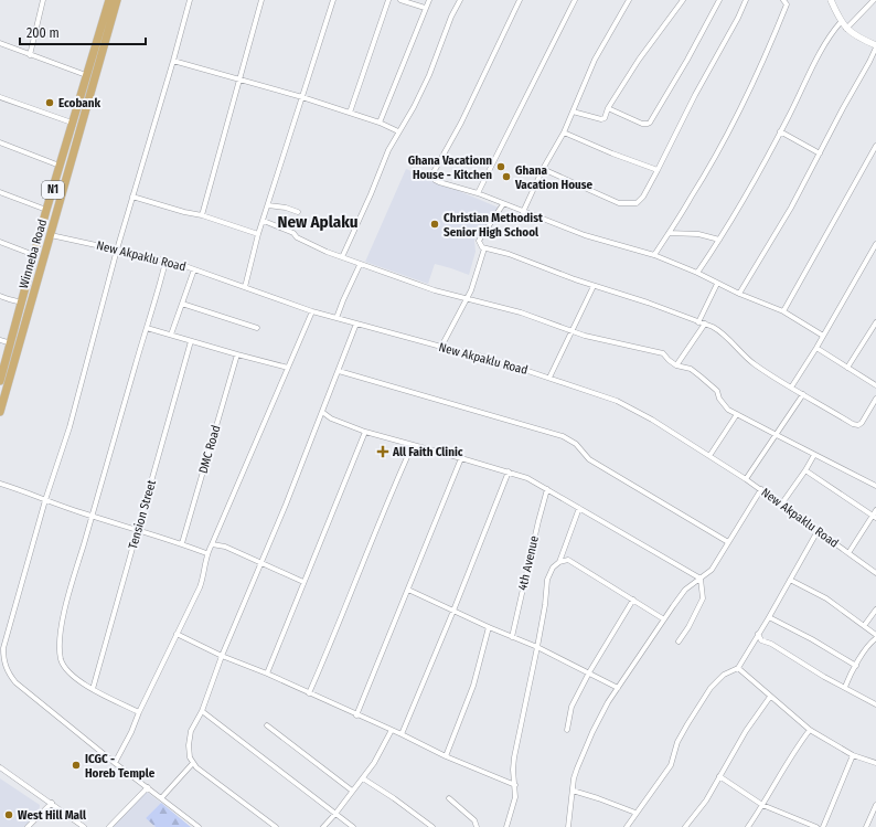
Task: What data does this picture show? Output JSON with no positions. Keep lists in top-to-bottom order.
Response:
{
  "streets": {
    "highway": ["N1", "Winneba Road"],
    "street": [
      "New Akpaklu Road",
      "DMC Road",
      "Tension Street",
      "4th Avenue"
    ]
  },
  "crossings": [
    ["Winneba Road", "New Akpaklu Road"]
  ],
  "districts": ["New Aplaku"],
  "places": {
    "other": [
      "Ecobank",
      "Ghana Vacationn House - Kitchen",
      "Ghana Vacation House",
      "Christian Methodist Senior High School",
      "ICGC - Horeb Temple",
      "West Hill Mall"
    ],
    "health": ["All Faith Clinic"]
  },
  "scale_bar": "200 m"
}
